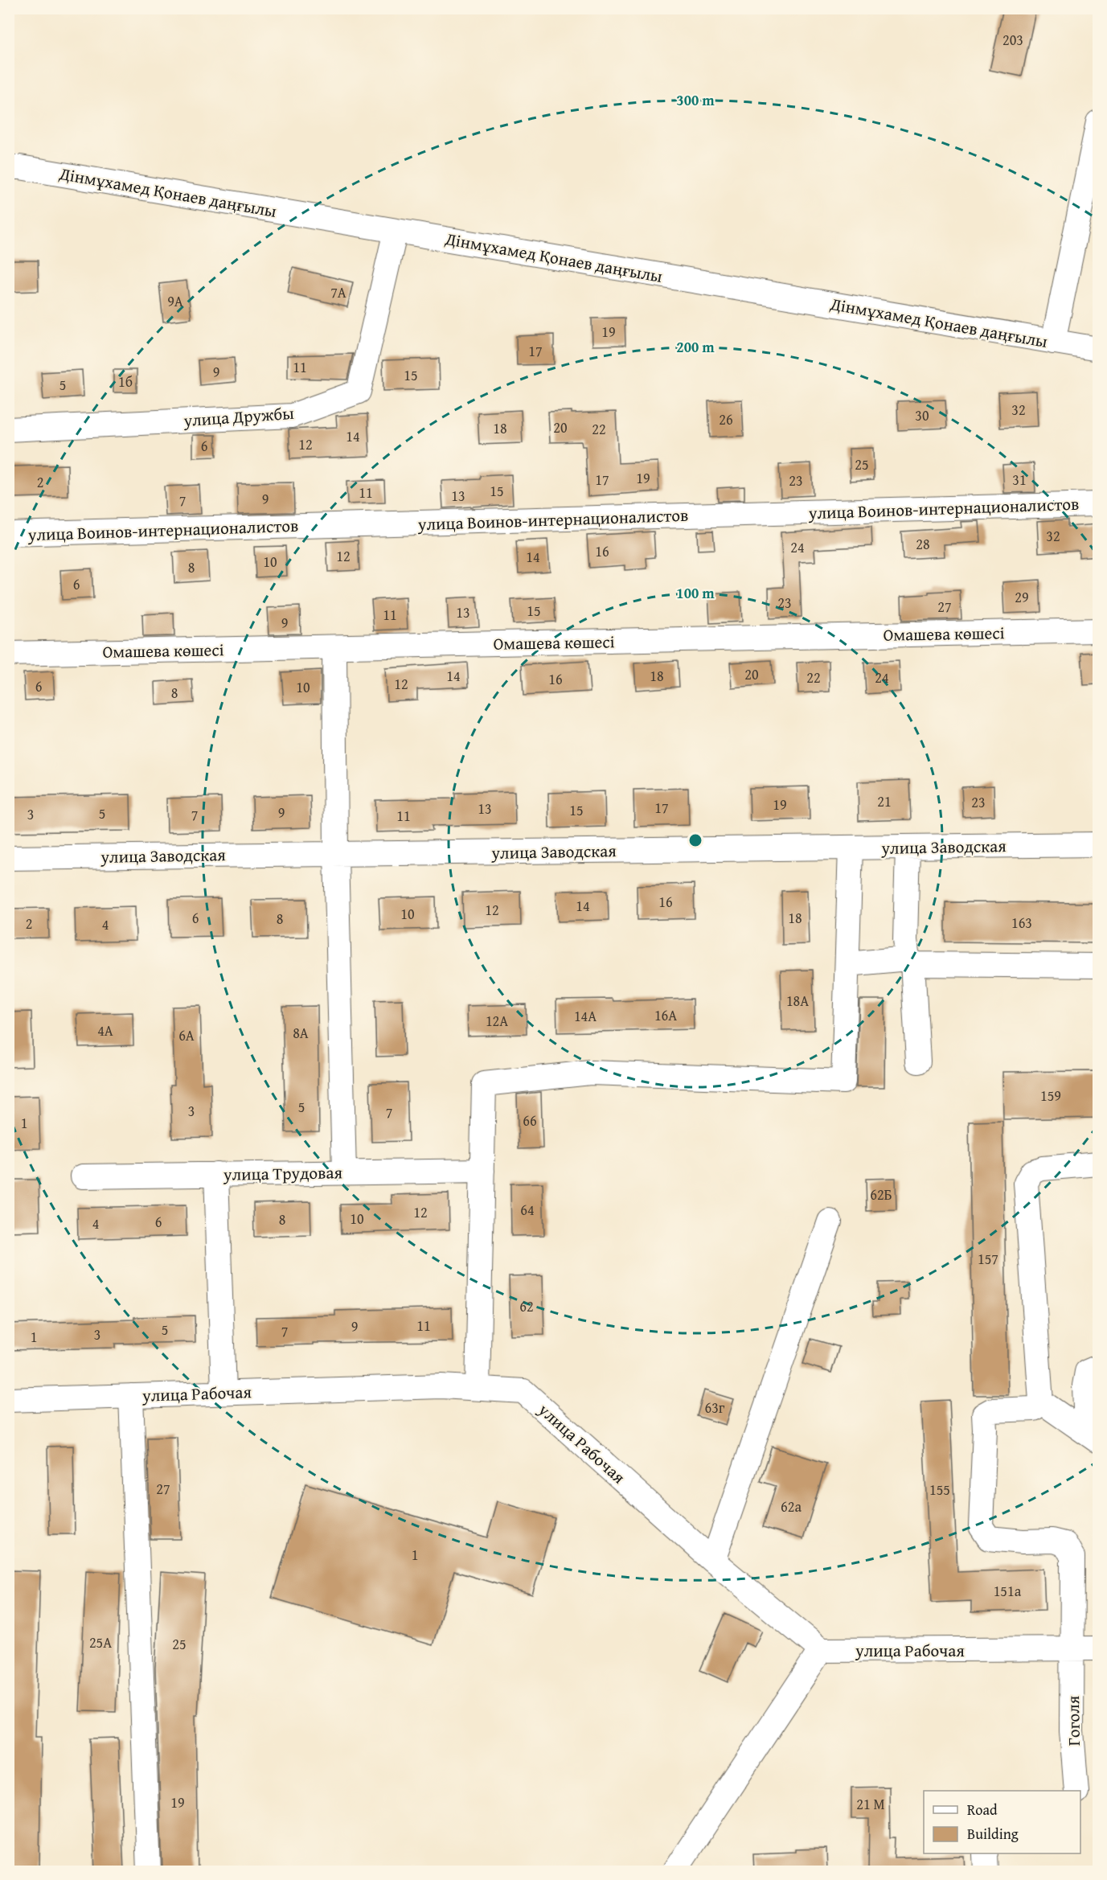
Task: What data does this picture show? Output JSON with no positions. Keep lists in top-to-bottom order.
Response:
{
  "streets": {
    "street": [
      "Дінмұхамед Қонаев даңғылы",
      "улица Дружбы",
      "улица Воинов-интернационалистов",
      "Омашева көшесі",
      "улица Заводская",
      "улица Трудовая",
      "улица Рабочая",
      "Гоголя"
    ]
  },
  "crossings": [
    ["Дінмұхамед Қонаев даңғылы", "улица Дружбы"],
    ["улица Рабочая", "Гоголя"]
  ],
  "house_numbers": [
    "203",
    "7А",
    "9А",
    "19",
    "17",
    "11",
    "9",
    "15",
    "1б",
    "5",
    "32",
    "30",
    "26",
    "20",
    "18",
    "22",
    "14",
    "12",
    "6",
    "25",
    "19",
    "17",
    "31",
    "23",
    "2",
    "15",
    "11",
    "13",
    "9",
    "7",
    "32",
    "28",
    "24",
    "16",
    "12",
    "14",
    "10",
    "8",
    "6",
    "29",
    "23",
    "27",
    "15",
    "13",
    "11",
    "9",
    "20",
    "14",
    "18",
    "22",
    "24",
    "16",
    "12",
    "6",
    "10",
    "8",
    "21",
    "23",
    "19",
    "17",
    "13",
    "15",
    "9",
    "5",
    "3",
    "7",
    "11",
    "16",
    "14",
    "12",
    "10",
    "6",
    "18",
    "8",
    "163",
    "2",
    "4",
    "18А",
    "16А",
    "14А",
    "12А",
    "4А",
    "8А",
    "6А",
    "159",
    "5",
    "3",
    "7",
    "66",
    "1",
    "62Б",
    "64",
    "12",
    "10",
    "8",
    "6",
    "4",
    "157",
    "62",
    "11",
    "9",
    "5",
    "7",
    "3",
    "1",
    "63г",
    "27",
    "155",
    "62а",
    "1",
    "151а",
    "25А",
    "25",
    "19",
    "21 М"
  ],
  "legend": ["Road", "Building"],
  "rings": ["300 m", "200 m", "100 m"]
}
